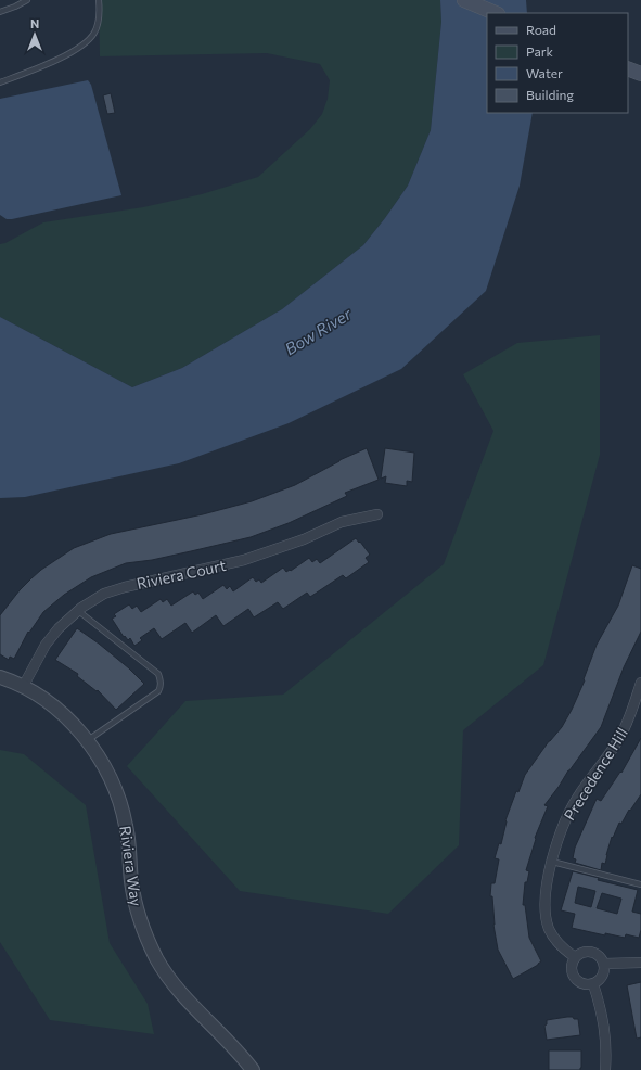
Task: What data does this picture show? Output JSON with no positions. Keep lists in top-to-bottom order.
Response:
{
  "streets": {
    "street": ["Riviera Court", "Precedence Hill", "Riviera Way"]
  },
  "crossings": [
    ["Riviera Court", "Riviera Way"]
  ],
  "water": ["Bow River"],
  "legend": [
    "Road",
    "Park",
    "Water",
    "Building"
  ],
  "north": "top"
}
